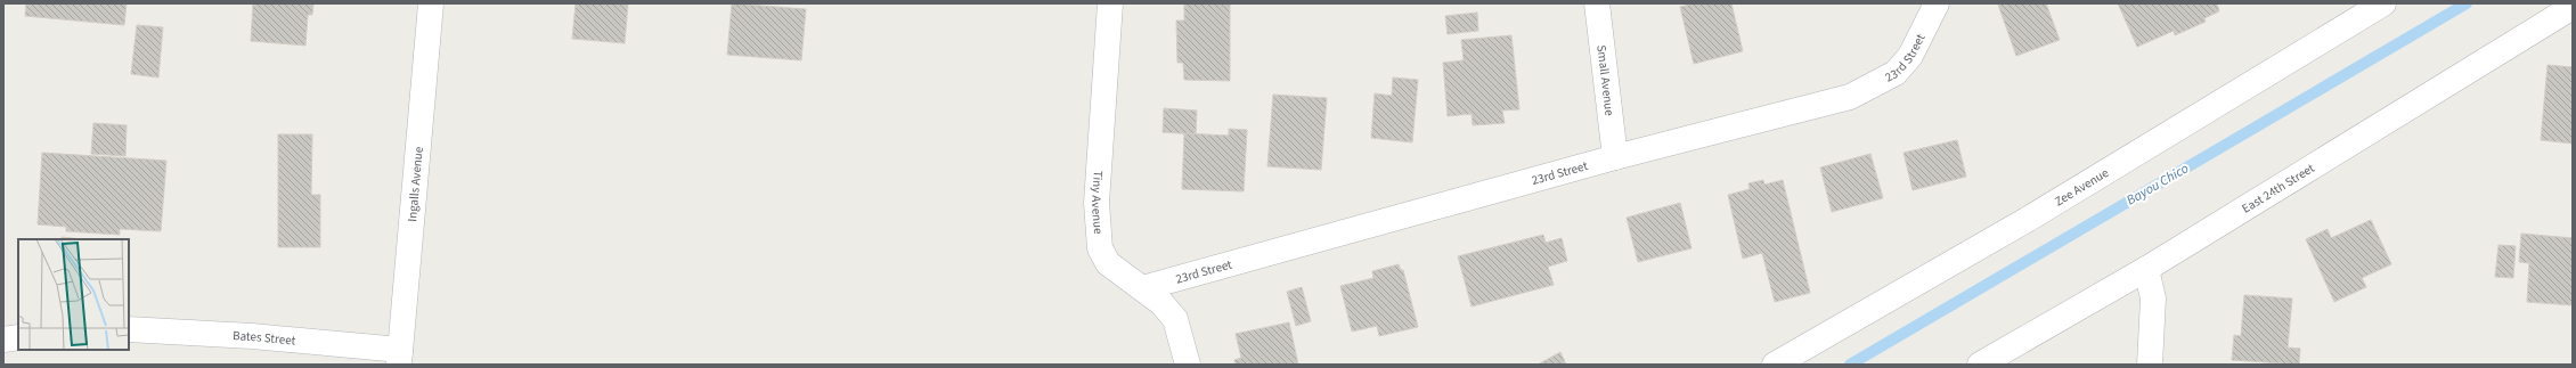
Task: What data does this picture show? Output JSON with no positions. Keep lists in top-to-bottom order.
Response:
{
  "streets": {
    "street": [
      "23rd Street",
      "Small Avenue",
      "Ingalls Avenue",
      "Zee Avenue",
      "East 24th Street",
      "Tiny Avenue",
      "Bates Street"
    ]
  },
  "crossings": [
    ["23rd Street", "Small Avenue"],
    ["23rd Street", "Tiny Avenue"],
    ["Ingalls Avenue", "Bates Street"]
  ],
  "water": ["Bayou Chico"]
}
